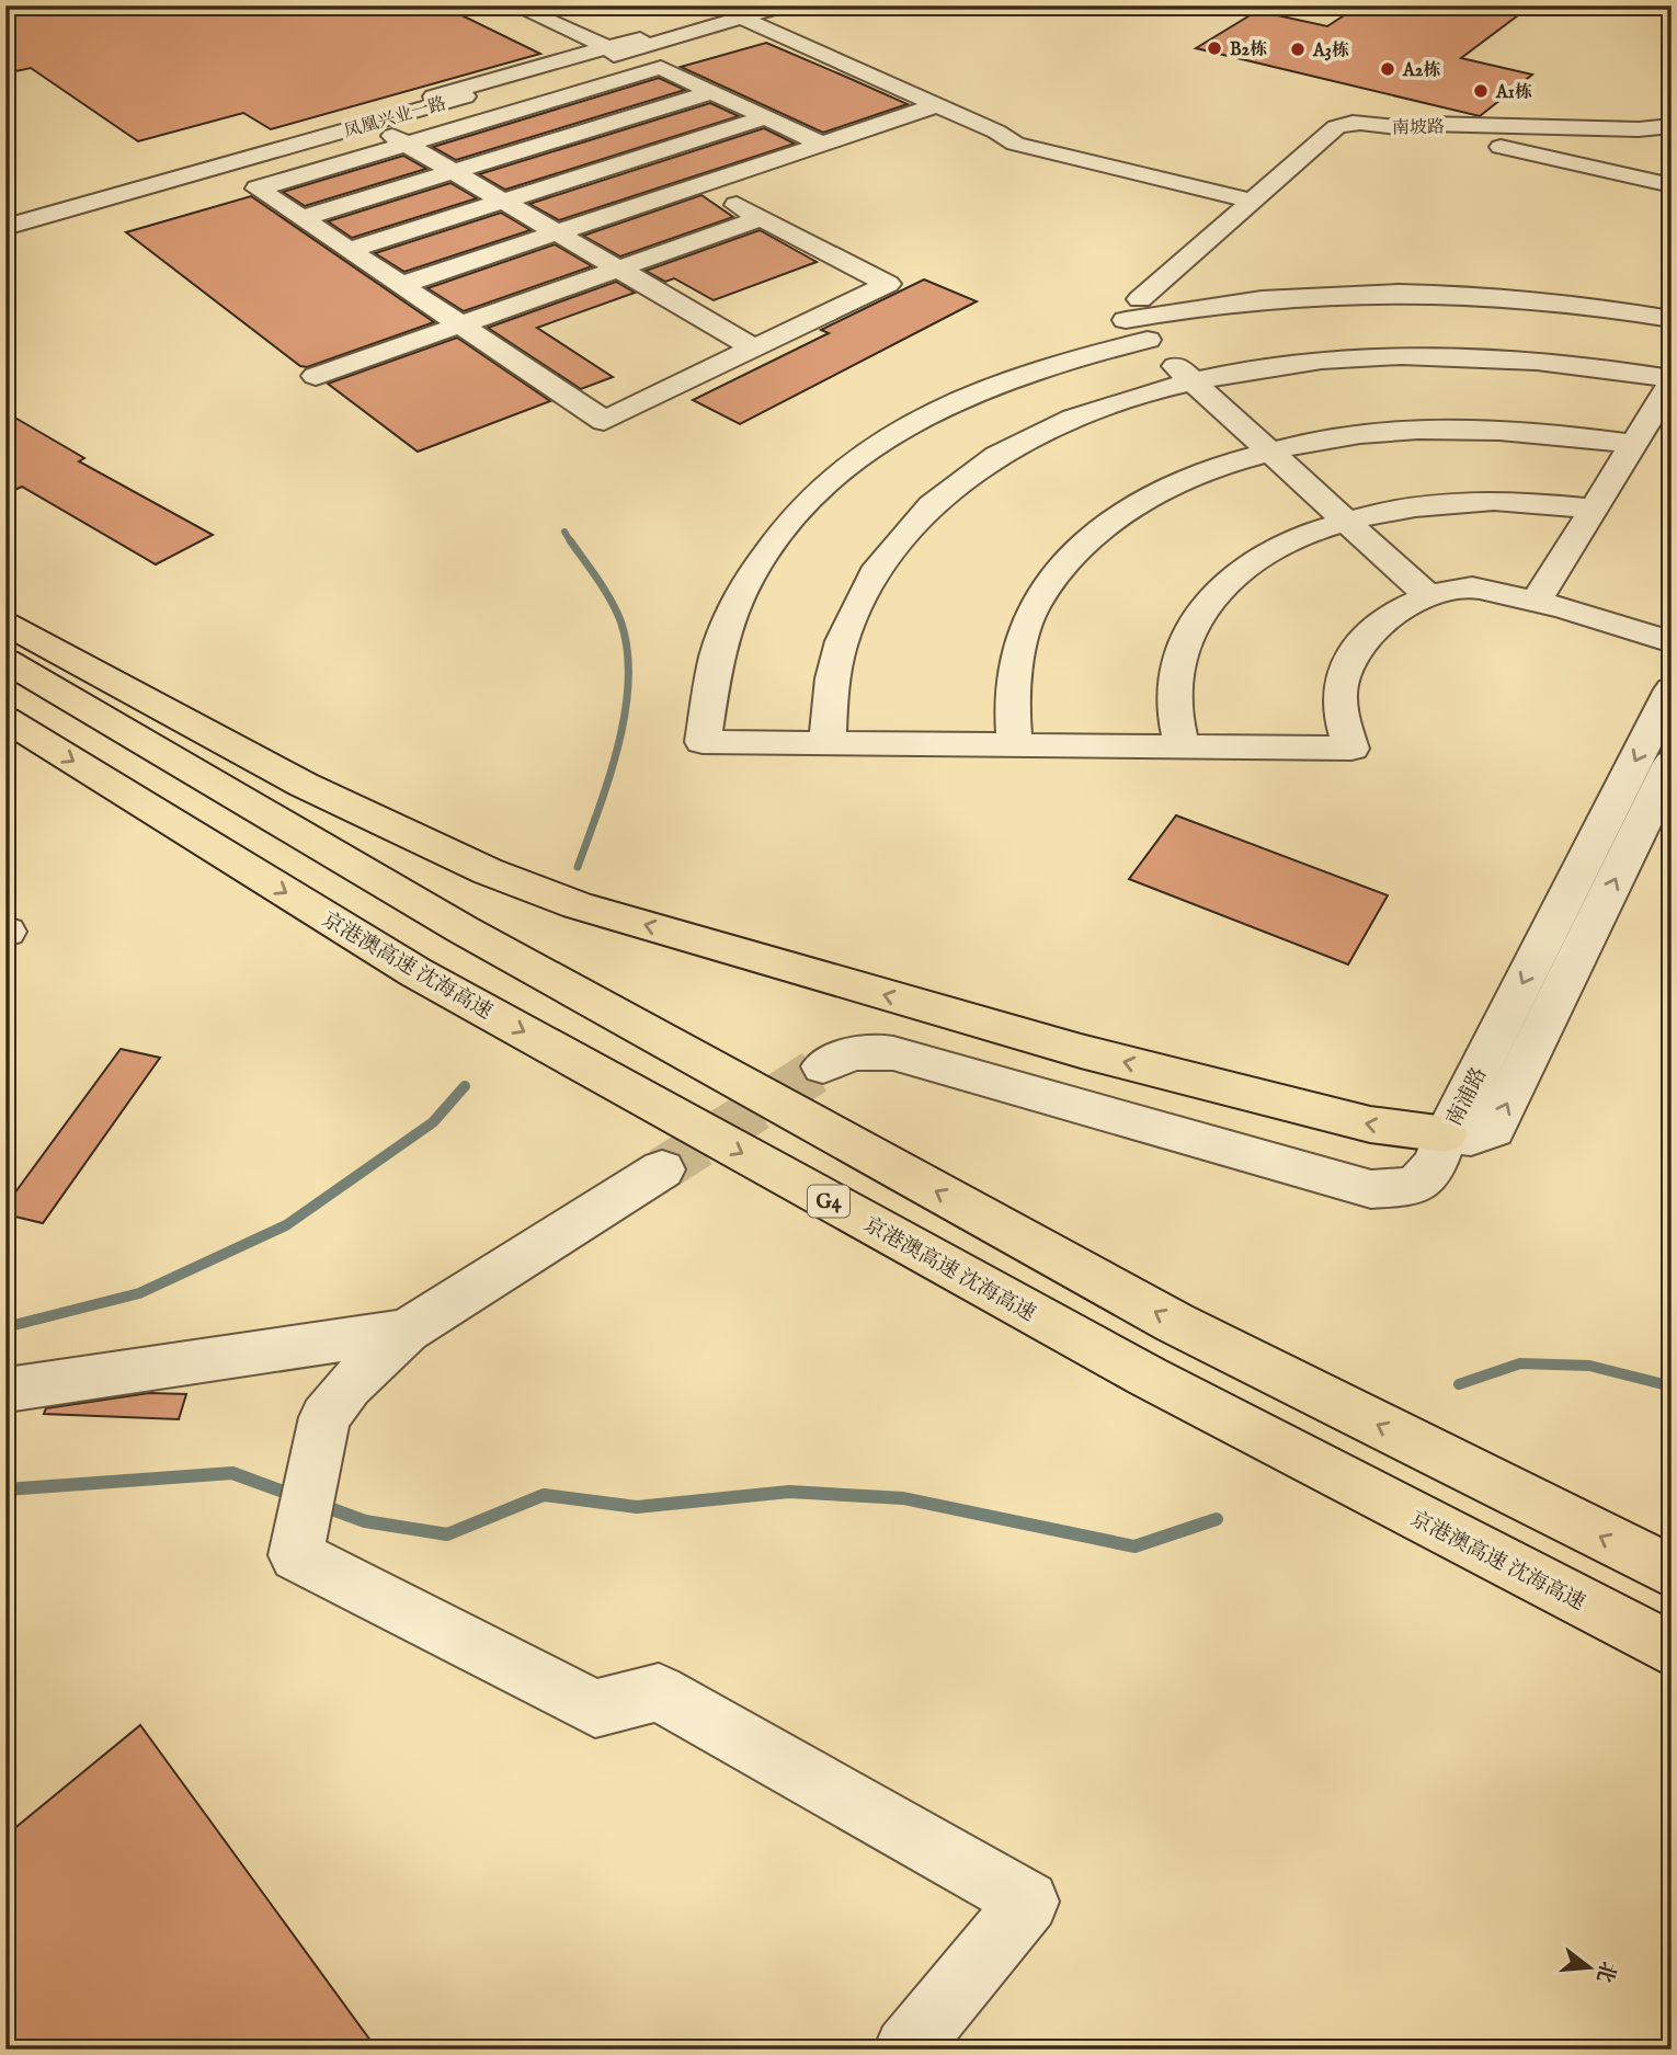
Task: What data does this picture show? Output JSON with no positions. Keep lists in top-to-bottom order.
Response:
{
  "streets": {
    "highway": ["京港澳高速 沈海高速", "G4"],
    "street": ["凤凰兴业一路", "南坡路", "南浦路"]
  },
  "places": [
    "B2栋",
    "A3栋",
    "A2栋",
    "A1栋"
  ],
  "north": "right"
}
